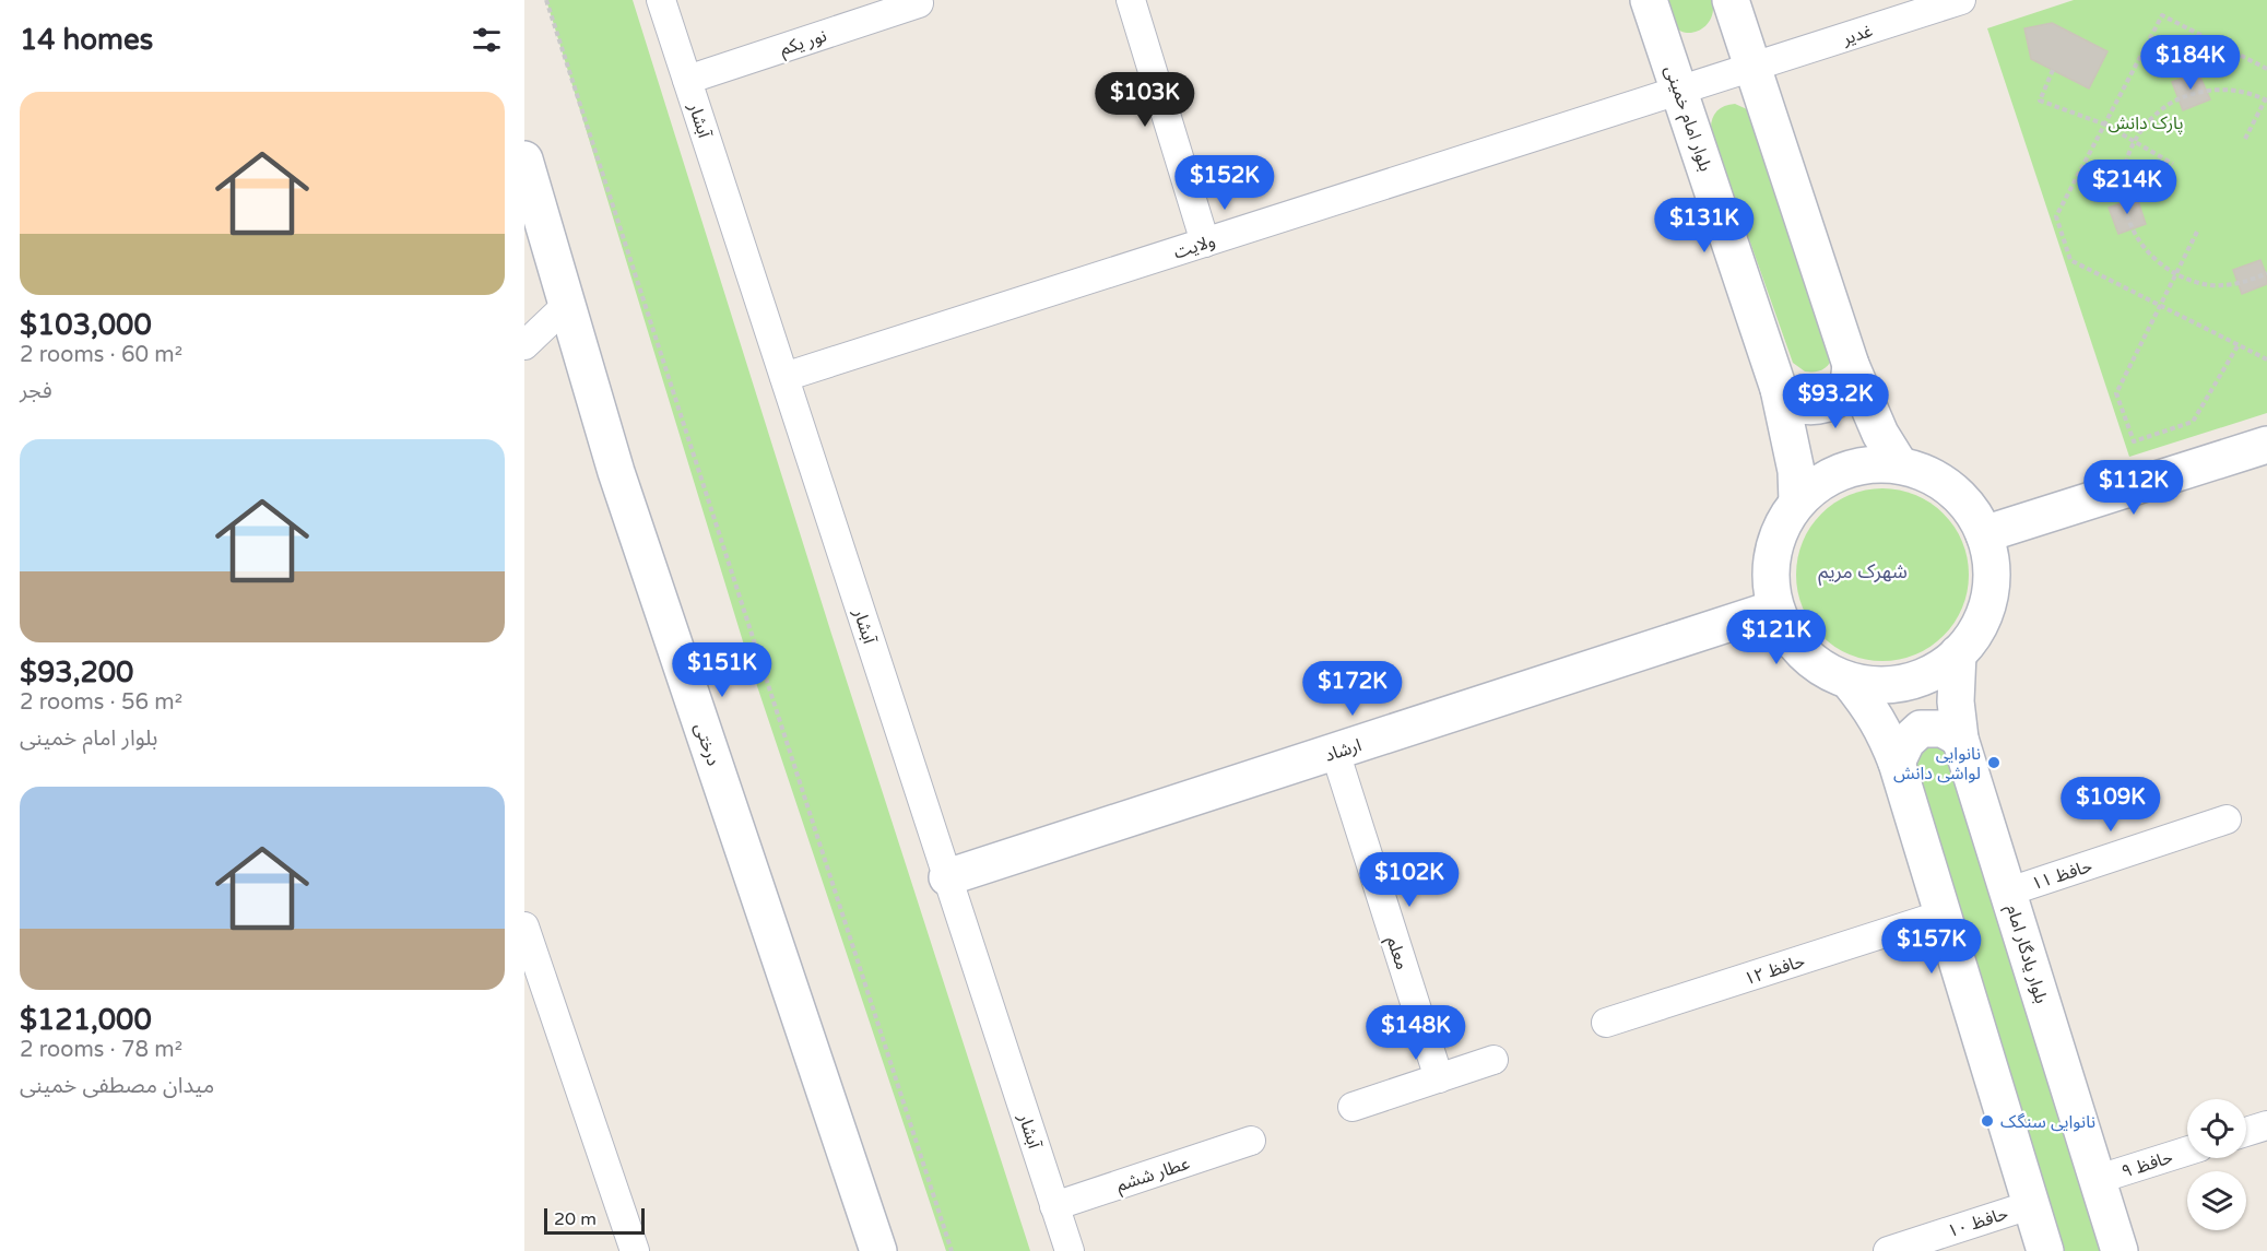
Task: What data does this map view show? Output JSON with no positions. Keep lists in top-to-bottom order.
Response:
{
  "streets": {
    "street": [
      "غدیر",
      "نور یکم",
      "بلوار امام خمینی",
      "آبشار",
      "ولایت",
      "درختی",
      "ارشاد",
      "حافظ ۱۱",
      "معلم",
      "بلوار یادگار امام",
      "حافظ ۱۲",
      "حافظ ۹",
      "عطار ششم",
      "حافظ ۱۰"
    ]
  },
  "crossings": [
    ["غدیر", "بلوار امام خمینی"],
    ["غدیر", "ولایت"],
    ["نور یکم", "آبشار"],
    ["بلوار امام خمینی", "ولایت"],
    ["بلوار امام خمینی", "ارشاد"],
    ["بلوار امام خمینی", "بلوار یادگار امام"],
    ["آبشار", "ولایت"],
    ["آبشار", "ارشاد"],
    ["آبشار", "عطار ششم"],
    ["ارشاد", "معلم"],
    ["ارشاد", "بلوار یادگار امام"],
    ["حافظ ۱۱", "بلوار یادگار امام"],
    ["بلوار یادگار امام", "حافظ ۹"]
  ],
  "districts": ["شهرک مریم"],
  "parks": ["پارک دانش"],
  "places": ["نانوایی لواشی دانش", "نانوایی سنگک"],
  "scale_bar": "20 m",
  "page": {
    "heading": "14 homes",
    "price": [
      "$184K",
      "$103K",
      "$152K",
      "$214K",
      "$131K",
      "$93.2K",
      "$112K",
      "$121K",
      "$151K",
      "$172K",
      "$109K",
      "$102K",
      "$157K",
      "$148K"
    ],
    "list": [
      {
        "name": "$103,000",
        "note": "2 rooms · 60 m² · فجر"
      },
      {
        "name": "$93,200",
        "note": "2 rooms · 56 m² · بلوار امام خمینی"
      },
      {
        "name": "$121,000",
        "note": "2 rooms · 78 m² · میدان مصطفی خمینی"
      }
    ],
    "scale": "20 m"
  }
}
